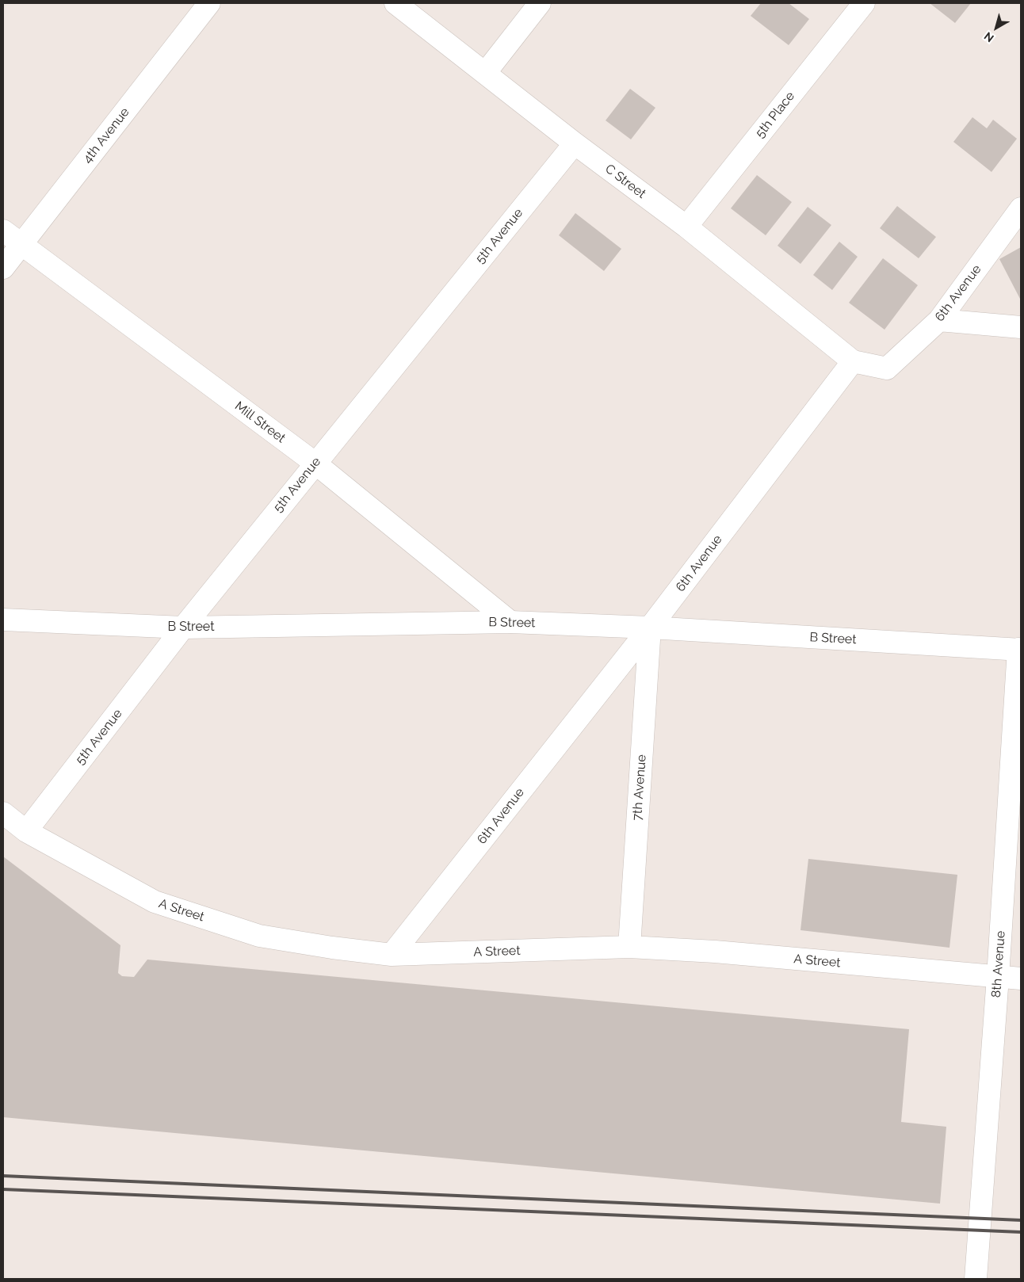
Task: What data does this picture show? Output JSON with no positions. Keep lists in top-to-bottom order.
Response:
{
  "streets": {
    "street": [
      "5th Place",
      "4th Avenue",
      "C Street",
      "5th Avenue",
      "6th Avenue",
      "Mill Street",
      "B Street",
      "7th Avenue",
      "A Street",
      "8th Avenue"
    ]
  },
  "crossings": [
    ["5th Place", "C Street"],
    ["4th Avenue", "Mill Street"],
    ["C Street", "5th Avenue"],
    ["C Street", "6th Avenue"],
    ["5th Avenue", "Mill Street"],
    ["5th Avenue", "B Street"],
    ["5th Avenue", "A Street"],
    ["6th Avenue", "B Street"],
    ["6th Avenue", "7th Avenue"],
    ["6th Avenue", "A Street"],
    ["Mill Street", "B Street"],
    ["B Street", "7th Avenue"],
    ["B Street", "8th Avenue"],
    ["7th Avenue", "A Street"],
    ["A Street", "8th Avenue"]
  ],
  "north": "bottom left"
}
